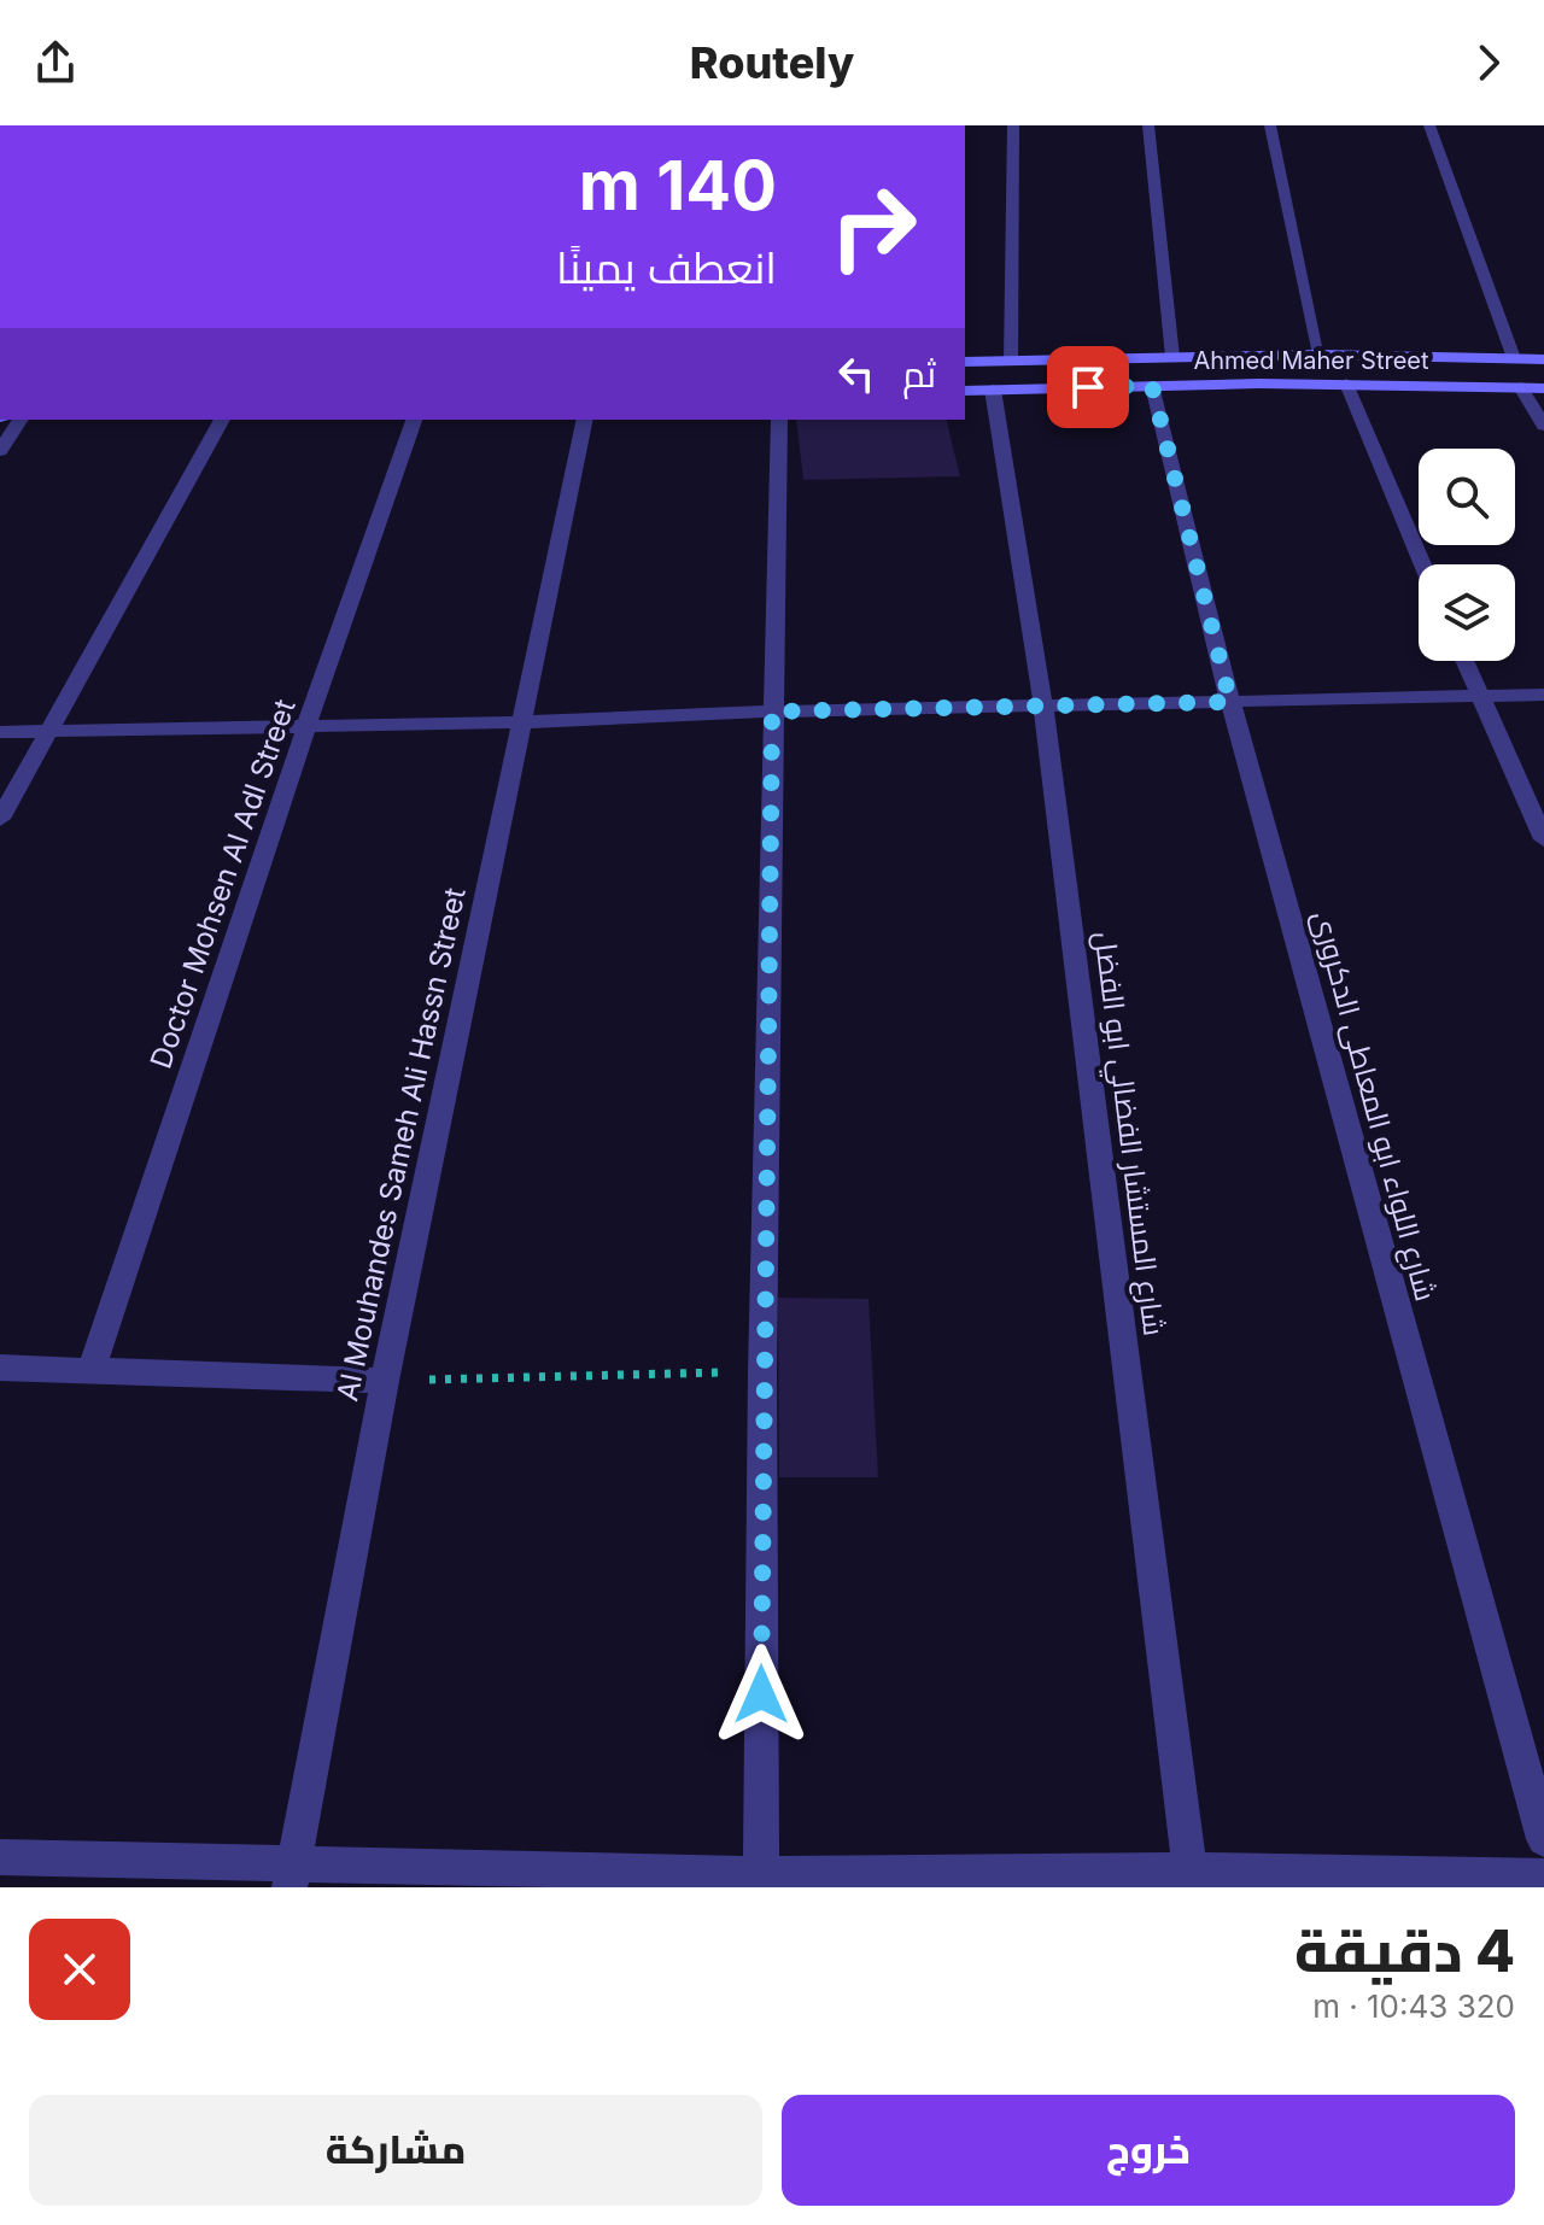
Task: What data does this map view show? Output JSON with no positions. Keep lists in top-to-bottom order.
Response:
{
  "streets": {
    "main road": ["Ahmed Maher Street"],
    "street": [
      "Doctor Mohsen Al Adl Street",
      "شارع اللواء ابو المعاطى الدكرورى",
      "شارع المستشار الفضالي ابو الفضل",
      "Al Mouhandes Sameh Ali Hassn Street"
    ]
  },
  "crossings": [
    ["Ahmed Maher Street", "شارع اللواء ابو المعاطى الدكرورى"],
    ["Ahmed Maher Street", "شارع المستشار الفضالي ابو الفضل"]
  ],
  "page": {
    "header": "Routely",
    "turn": ["140 m", "انعطف يمينًا"],
    "then": "ثم",
    "heading": ["4 دقيقة", "320 m · 10:43"],
    "buttons": ["خروج", "مشاركة"]
  }
}
